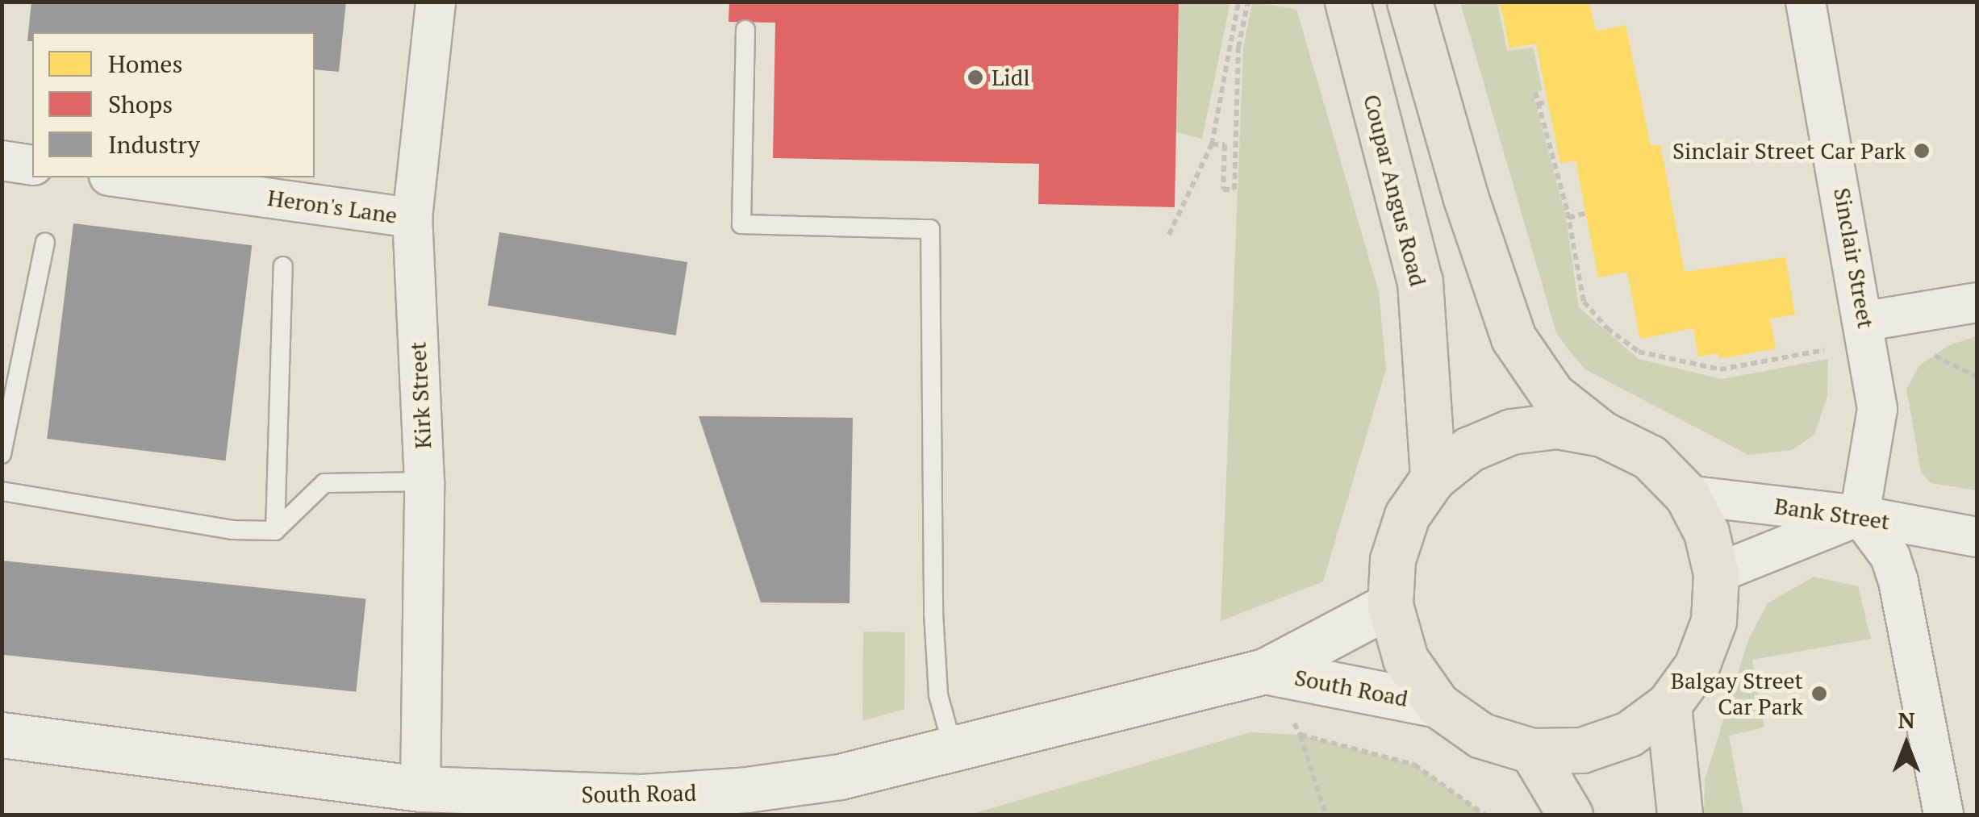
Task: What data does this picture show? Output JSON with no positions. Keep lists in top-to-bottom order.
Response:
{
  "streets": {
    "main road": ["Coupar Angus Road"],
    "street": [
      "Heron's Lane",
      "Sinclair Street",
      "Kirk Street",
      "Bank Street",
      "South Road"
    ]
  },
  "crossings": [
    ["Heron's Lane", "Kirk Street"],
    ["Sinclair Street", "Bank Street"],
    ["Kirk Street", "South Road"]
  ],
  "places": ["Lidl", "Sinclair Street Car Park", "Balgay Street Car Park"],
  "legend": ["Homes", "Shops", "Industry"],
  "north": "top"
}
